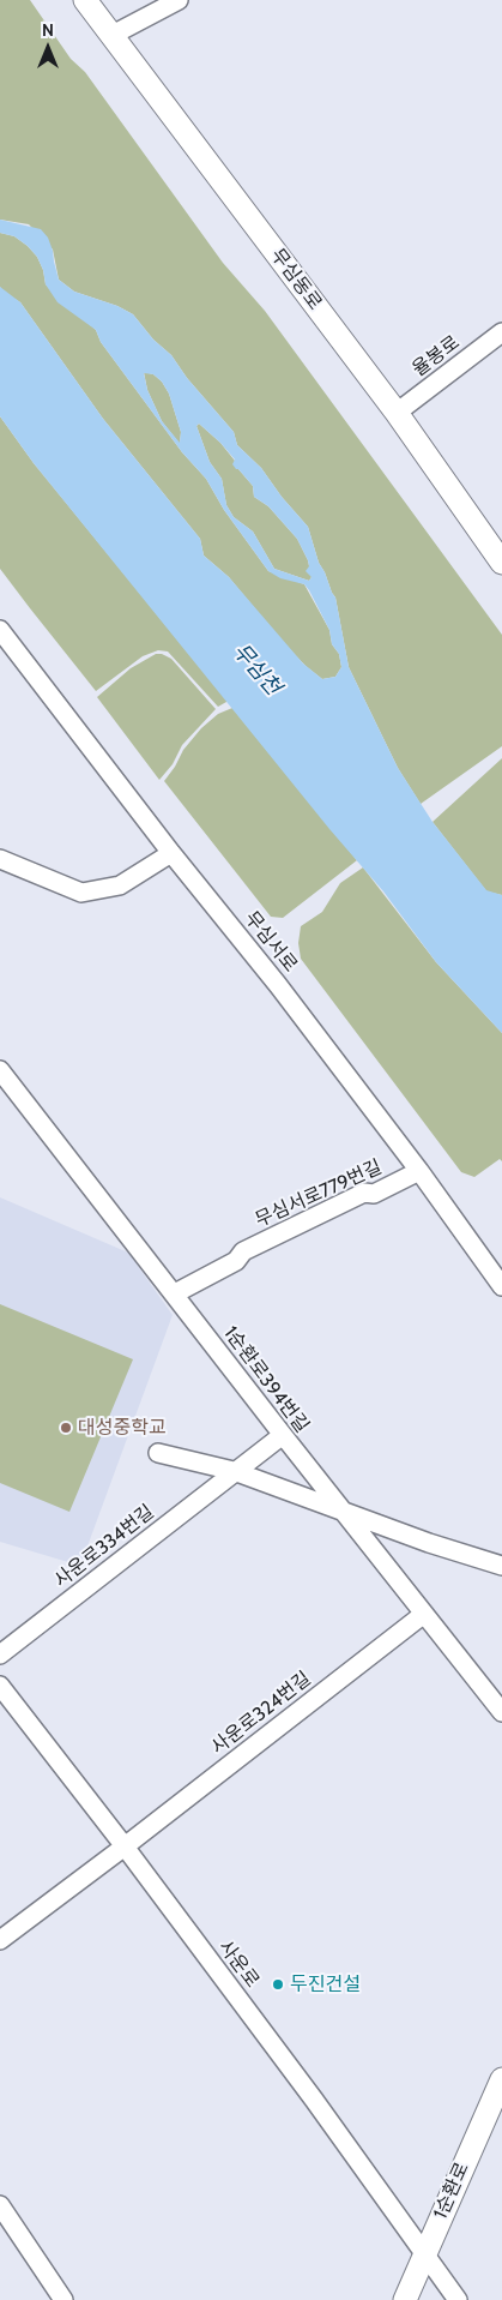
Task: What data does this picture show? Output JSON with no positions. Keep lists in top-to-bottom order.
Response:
{
  "streets": {
    "main road": ["무심동로", "1순환로"],
    "street": [
      "율봉로",
      "무심서로",
      "무심서로779번길",
      "1순환로394번길",
      "사운로334번길",
      "사운로324번길",
      "사운로"
    ]
  },
  "crossings": [
    ["무심동로", "율봉로"],
    ["무심서로", "무심서로779번길"],
    ["무심서로779번길", "1순환로394번길"],
    ["1순환로394번길", "사운로334번길"],
    ["1순환로394번길", "사운로324번길"],
    ["사운로324번길", "사운로"],
    ["사운로", "1순환로"]
  ],
  "water": ["무심천"],
  "places": ["대성중학교", "두진건설"],
  "north": "top"
}
